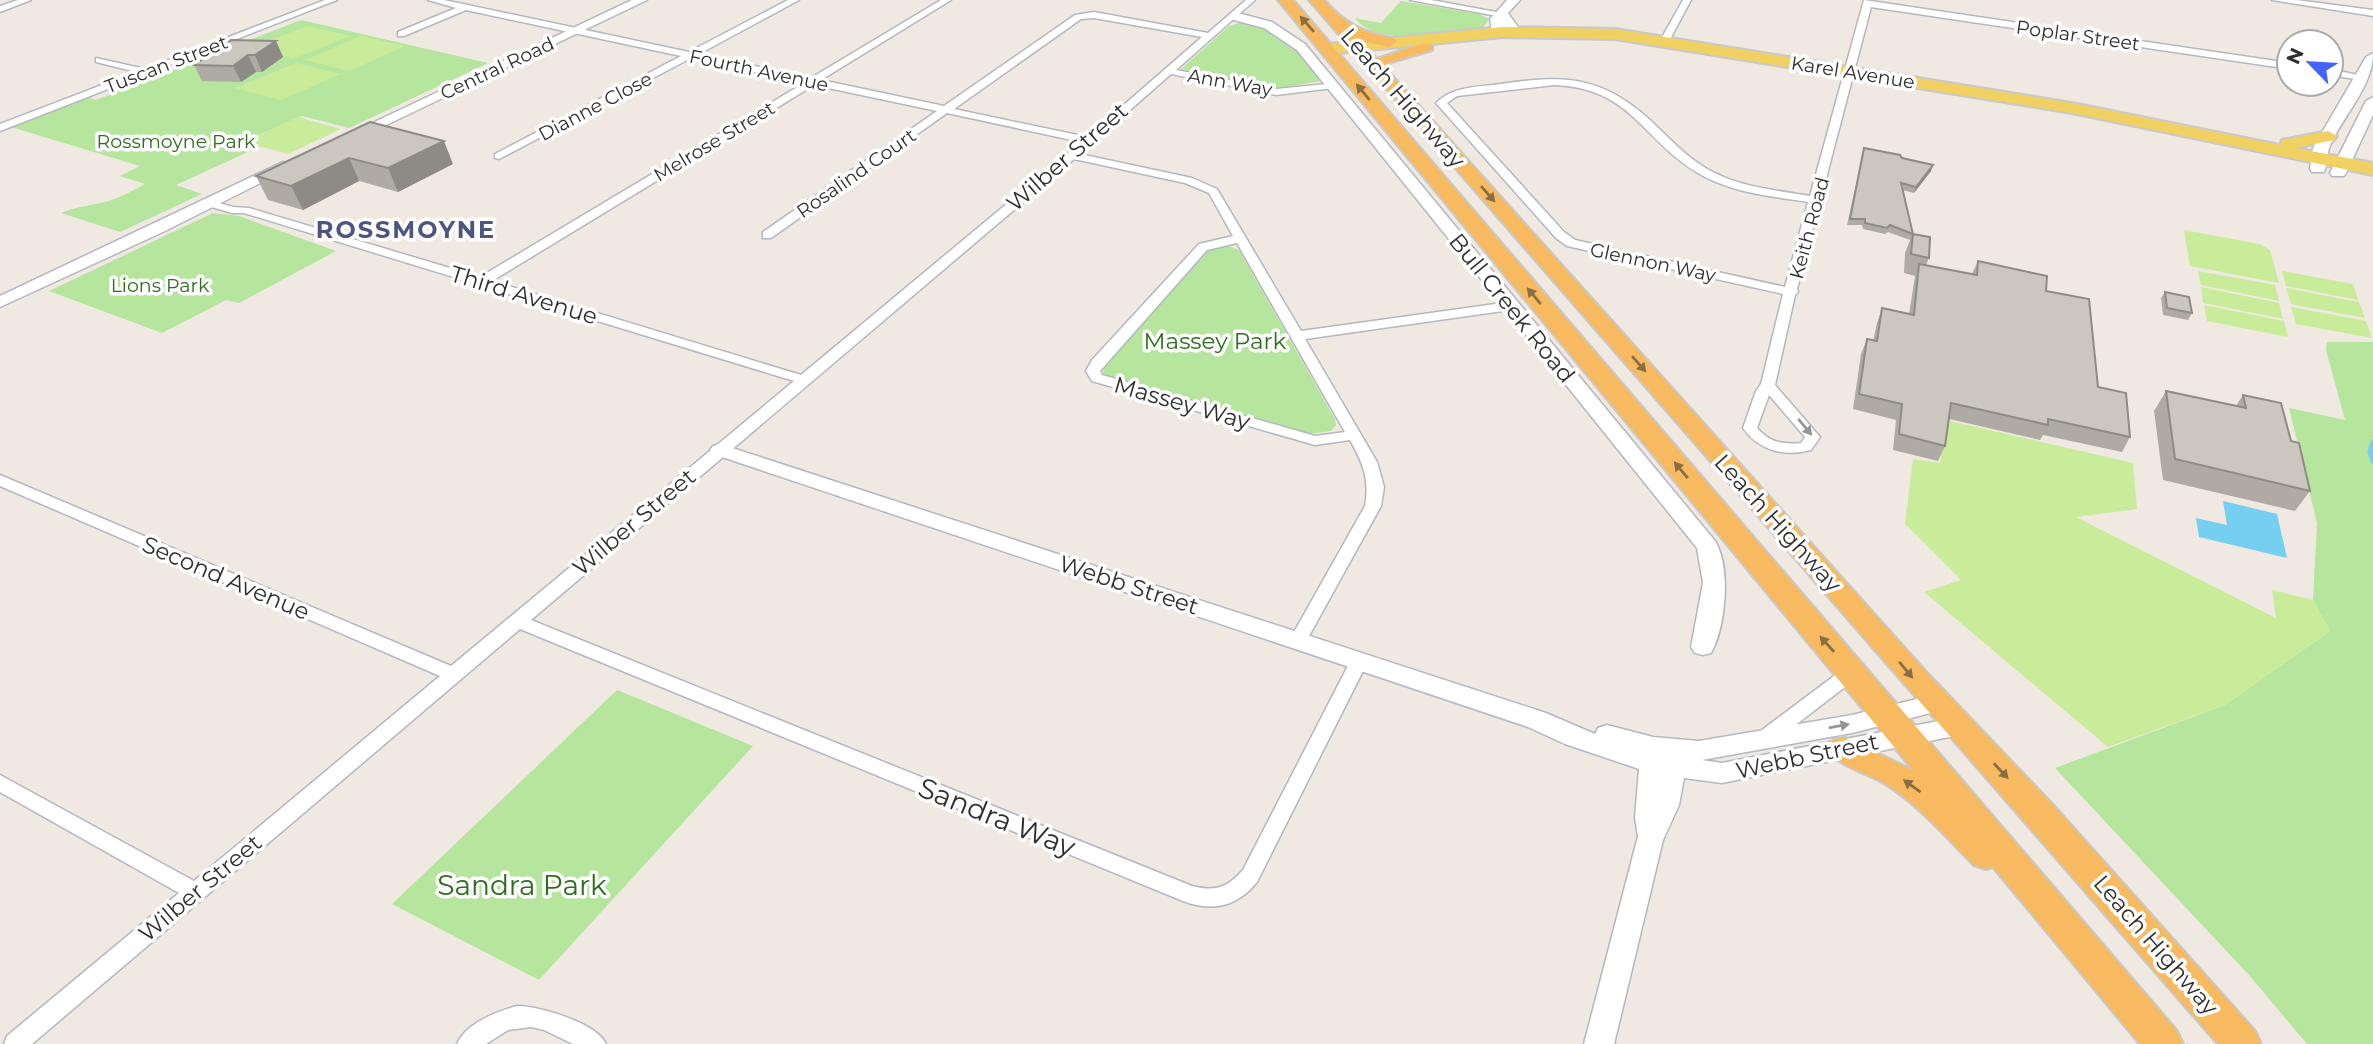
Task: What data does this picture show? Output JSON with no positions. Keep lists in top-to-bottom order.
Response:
{
  "streets": {
    "highway": ["Leach Highway"],
    "main road": ["Karel Avenue"],
    "street": [
      "Poplar Street",
      "Tuscan Street",
      "Central Road",
      "Fourth Avenue",
      "Ann Way",
      "Dianne Close",
      "Melrose Street",
      "Wilber Street",
      "Rosalind Court",
      "Keith Road",
      "Glennon Way",
      "Third Avenue",
      "Bull Creek Road",
      "Massey Way",
      "Second Avenue",
      "Webb Street",
      "Sandra Way"
    ]
  },
  "crossings": [
    ["Poplar Street", "Keith Road"],
    ["Central Road", "Fourth Avenue"],
    ["Fourth Avenue", "Dianne Close"],
    ["Fourth Avenue", "Melrose Street"],
    ["Fourth Avenue", "Wilber Street"],
    ["Fourth Avenue", "Rosalind Court"],
    ["Karel Avenue", "Leach Highway"],
    ["Karel Avenue", "Keith Road"],
    ["Ann Way", "Wilber Street"],
    ["Ann Way", "Bull Creek Road"],
    ["Leach Highway", "Webb Street"],
    ["Melrose Street", "Third Avenue"],
    ["Wilber Street", "Rosalind Court"],
    ["Wilber Street", "Third Avenue"],
    ["Wilber Street", "Bull Creek Road"],
    ["Wilber Street", "Second Avenue"],
    ["Wilber Street", "Webb Street"],
    ["Wilber Street", "Sandra Way"],
    ["Keith Road", "Glennon Way"],
    ["Webb Street", "Sandra Way"]
  ],
  "districts": ["ROSSMOYNE"],
  "parks": [
    "Rossmoyne Park",
    "Lions Park",
    "Massey Park",
    "Sandra Park"
  ],
  "north": "top left"
}
